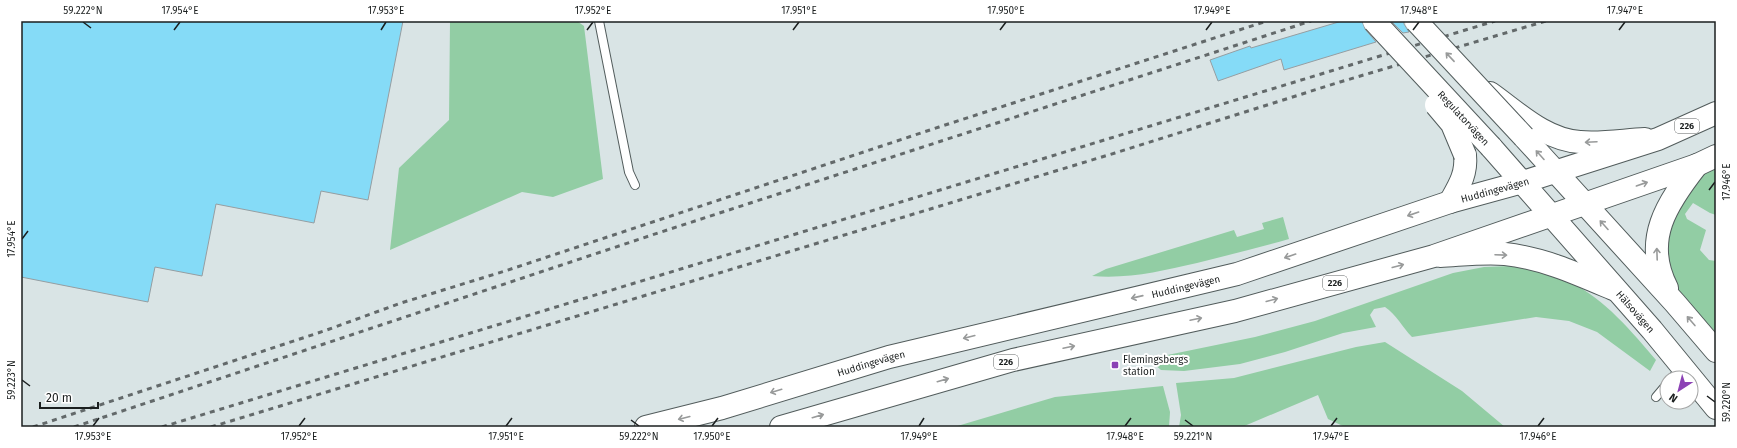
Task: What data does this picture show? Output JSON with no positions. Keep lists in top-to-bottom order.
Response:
{
  "streets": {
    "main road": [
      "Regulatorvägen",
      "226",
      "Huddingevägen",
      "Hälsovägen"
    ]
  },
  "crossings": [
    ["Regulatorvägen", "226"],
    ["Regulatorvägen", "Huddingevägen"],
    ["Regulatorvägen", "Hälsovägen"],
    ["226", "Hälsovägen"]
  ],
  "places": {
    "transit": ["Flemingsbergs station"]
  },
  "scale_bar": "20 m",
  "north": "bottom left",
  "coordinates": [
    "59.222°N",
    "17.954°E",
    "17.953°E",
    "17.952°E",
    "17.951°E",
    "17.950°E",
    "17.949°E",
    "17.948°E",
    "17.947°E",
    "17.946°E",
    "59.223°N",
    "59.220°N",
    "59.221°N"
  ]
}
